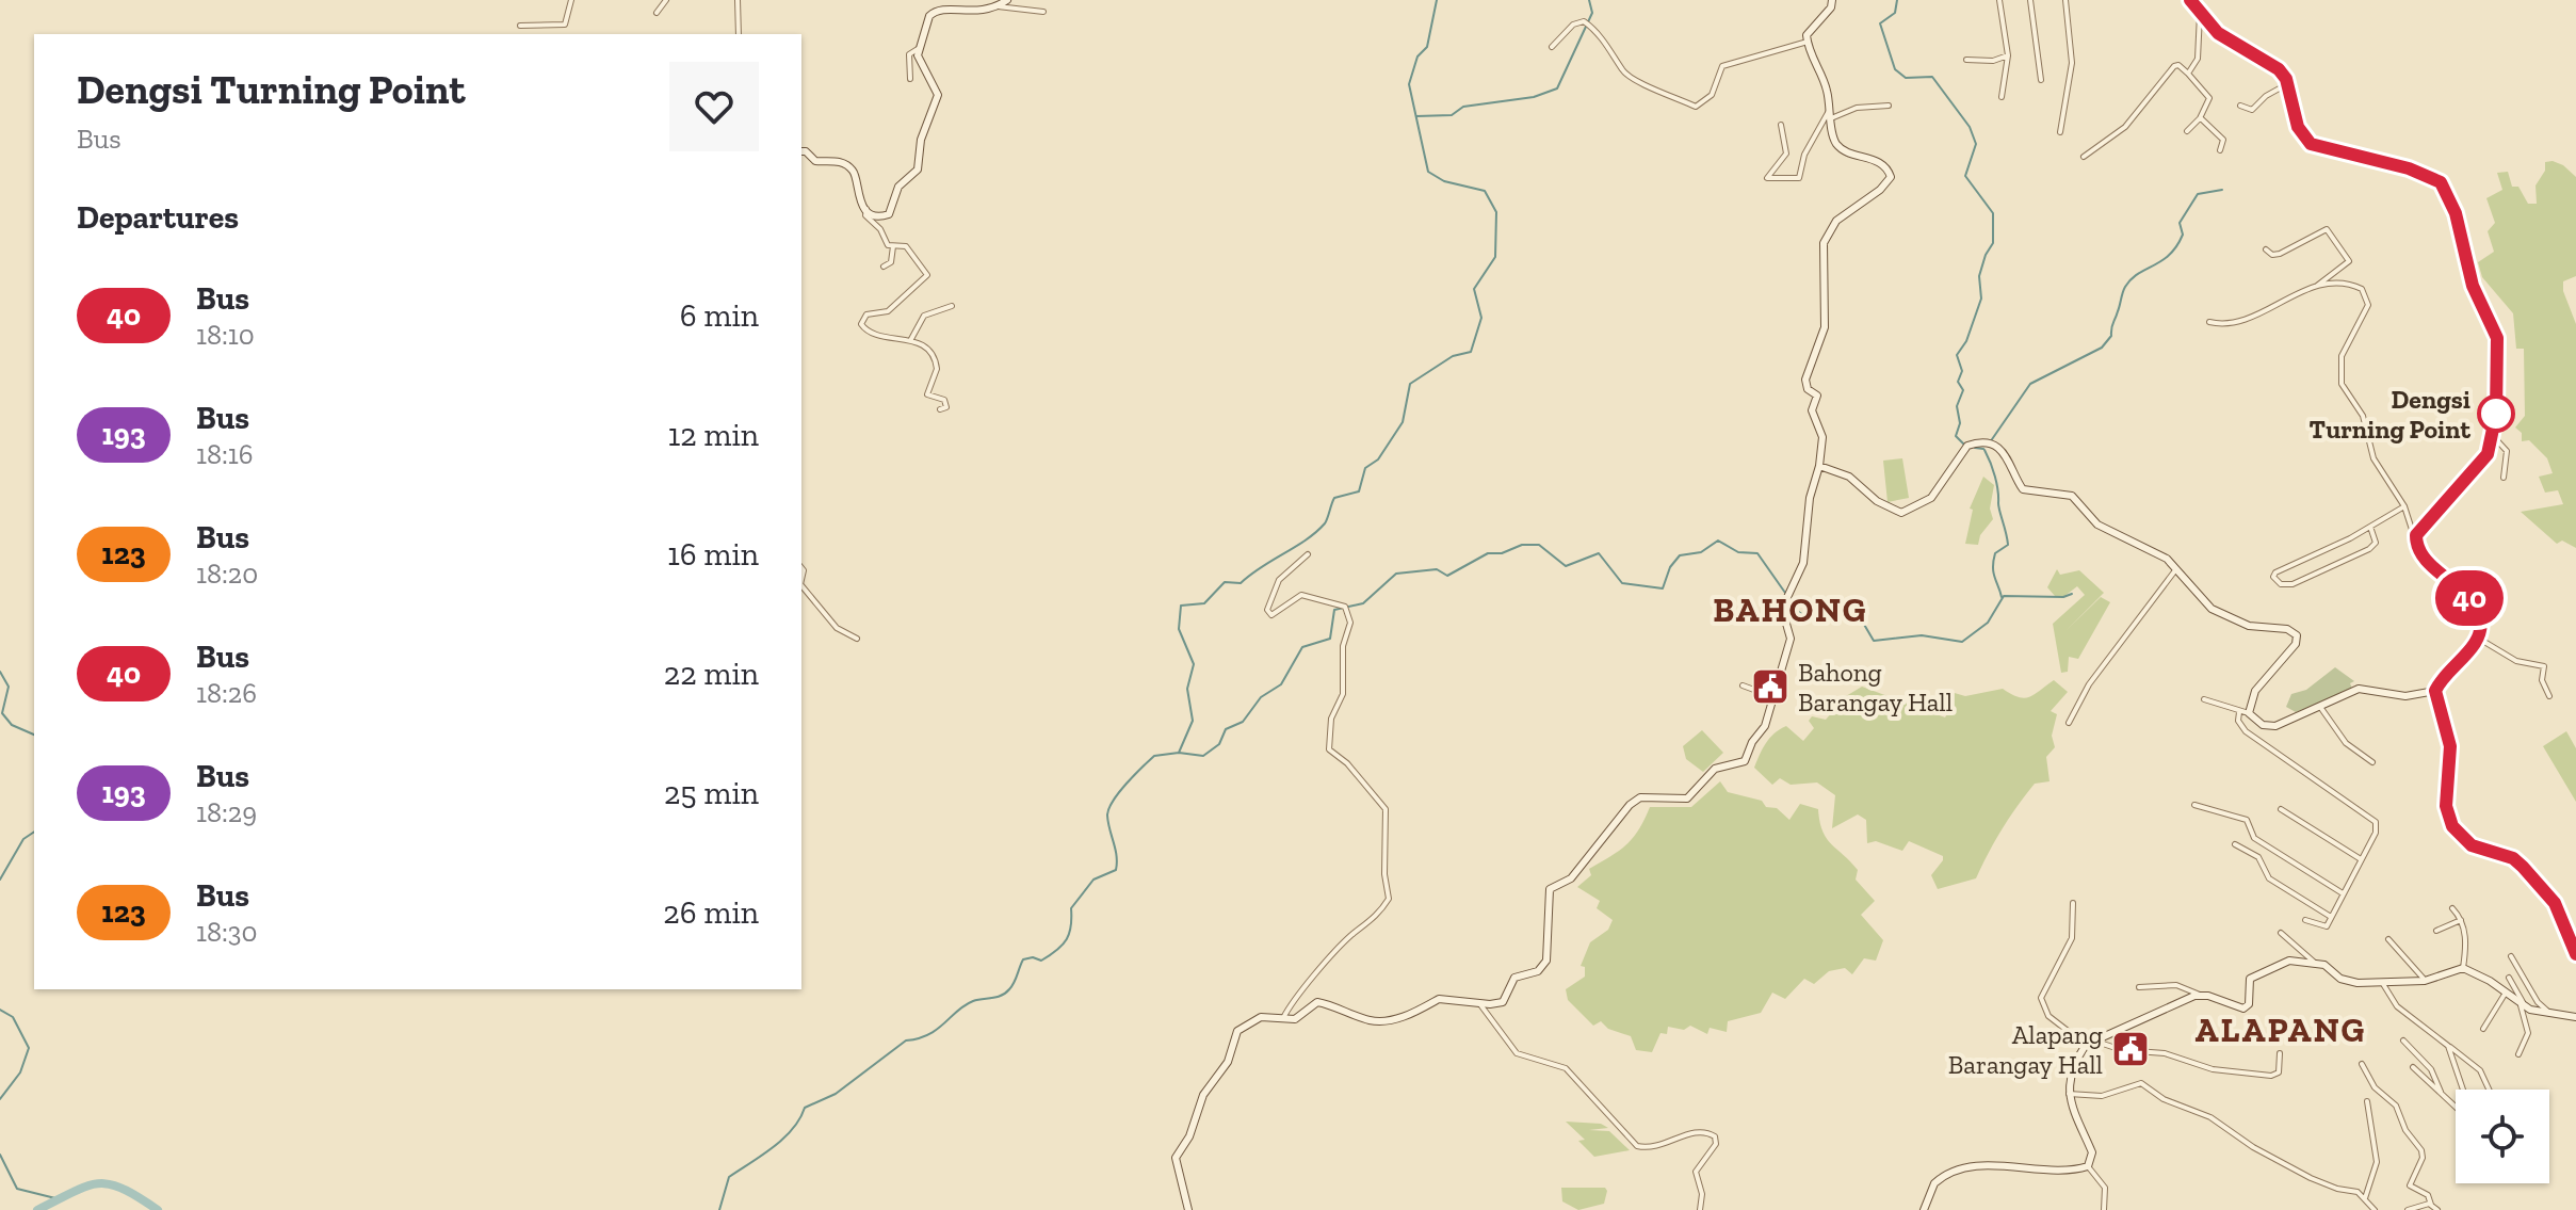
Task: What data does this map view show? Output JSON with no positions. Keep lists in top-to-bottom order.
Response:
{
  "districts": ["BAHONG", "ALAPANG"],
  "places": {
    "other": ["Dengsi Turning Point"],
    "public building": ["Bahong Barangay Hall", "Alapang Barangay Hall"]
  },
  "lines": ["bus line 40"],
  "page": {
    "on_map": "40",
    "heading": [
      ["Dengsi Turning Point", "Bus"],
      "Departures"
    ],
    "list": [
      {
        "mark": "40",
        "name": "Bus",
        "note": "18:10",
        "value": "6 min"
      },
      {
        "mark": "193",
        "name": "Bus",
        "note": "18:16",
        "value": "12 min"
      },
      {
        "mark": "123",
        "name": "Bus",
        "note": "18:20",
        "value": "16 min"
      },
      {
        "mark": "40",
        "name": "Bus",
        "note": "18:26",
        "value": "22 min"
      },
      {
        "mark": "193",
        "name": "Bus",
        "note": "18:29",
        "value": "25 min"
      },
      {
        "mark": "123",
        "name": "Bus",
        "note": "18:30",
        "value": "26 min"
      }
    ]
  }
}
